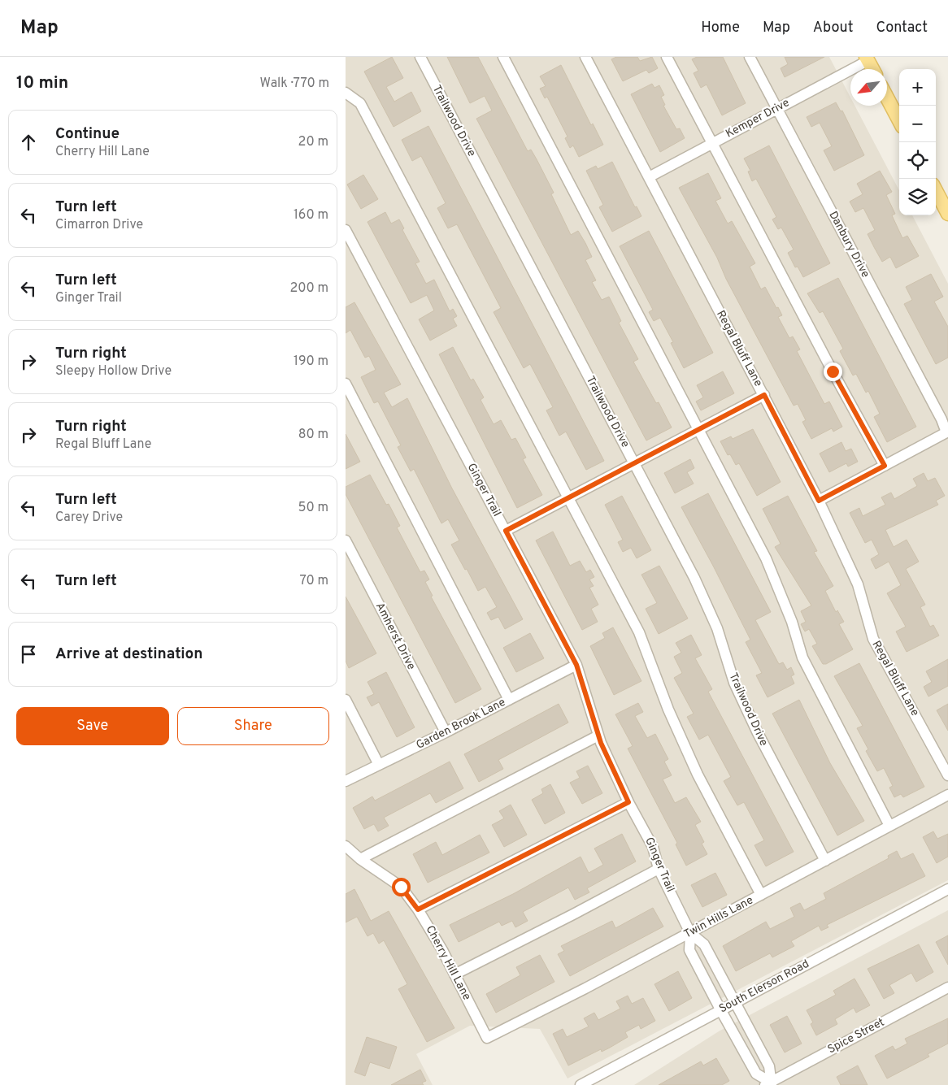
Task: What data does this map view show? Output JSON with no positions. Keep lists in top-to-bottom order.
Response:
{
  "streets": {
    "street": [
      "Kemper Drive",
      "Trailwood Drive",
      "Danbury Drive",
      "Regal Bluff Lane",
      "Ginger Trail",
      "Amherst Drive",
      "Garden Brook Lane",
      "Twin Hills Lane",
      "Cherry Hill Lane",
      "South Elerson Road",
      "Spice Street"
    ]
  },
  "crossings": [
    ["Kemper Drive", "Danbury Drive"],
    ["Kemper Drive", "Regal Bluff Lane"],
    ["Trailwood Drive", "Twin Hills Lane"],
    ["Ginger Trail", "Garden Brook Lane"],
    ["Ginger Trail", "Twin Hills Lane"],
    ["Ginger Trail", "South Elerson Road"],
    ["Ginger Trail", "Spice Street"],
    ["Amherst Drive", "Garden Brook Lane"],
    ["Twin Hills Lane", "Cherry Hill Lane"]
  ],
  "north": "bottom left",
  "page": {
    "header": "Map",
    "nav": [
      "Home",
      "Map",
      "About",
      "Contact"
    ],
    "heading": ["10 min", "Walk · 770 m"],
    "map_buttons": ["+", "−"],
    "list": [
      ["Continue", "Cherry Hill Lane", "20 m"],
      ["Turn left", "Cimarron Drive", "160 m"],
      ["Turn left", "Ginger Trail", "200 m"],
      ["Turn right", "Sleepy Hollow Drive", "190 m"],
      ["Turn right", "Regal Bluff Lane", "80 m"],
      ["Turn left", "Carey Drive", "50 m"],
      ["Turn left", "70 m"],
      "Arrive at destination"
    ],
    "buttons": ["Save", "Share"]
  }
}
